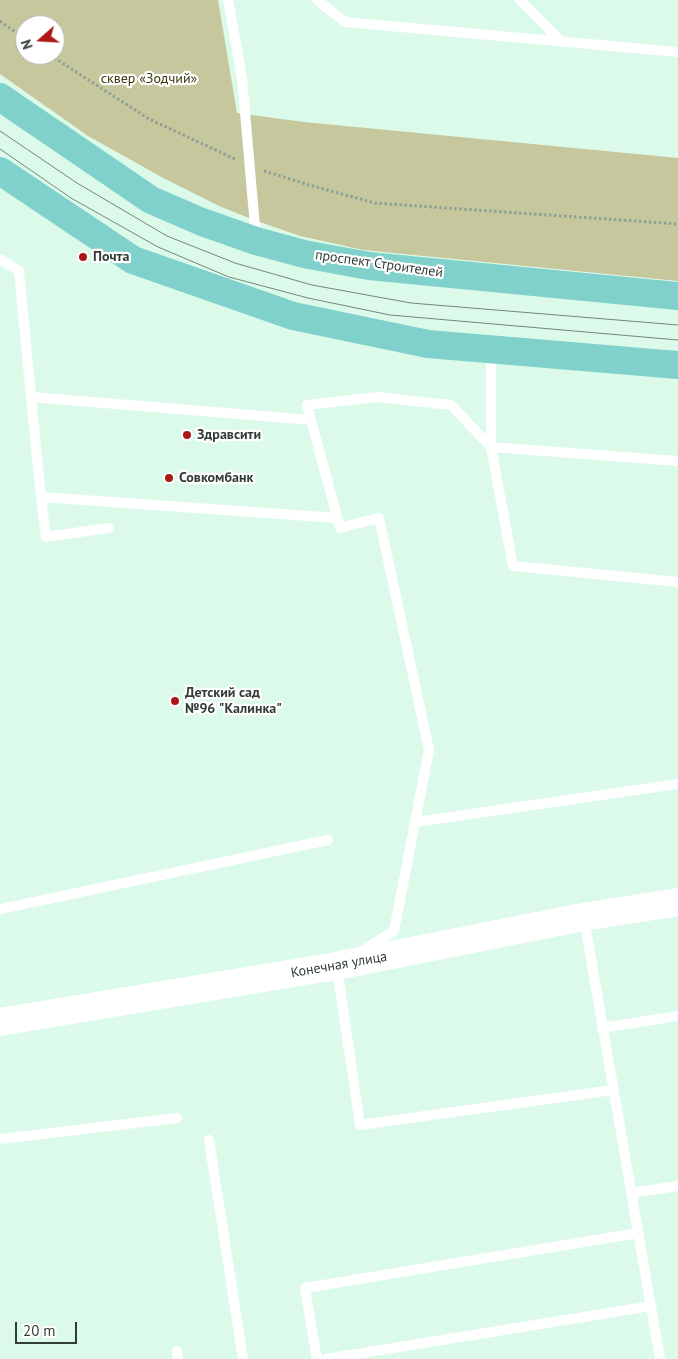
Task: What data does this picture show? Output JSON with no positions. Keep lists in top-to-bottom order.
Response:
{
  "streets": {
    "main road": ["проспект Строителей"],
    "street": ["Конечная улица"]
  },
  "parks": ["сквер «Зодчий»"],
  "places": [
    "Почта",
    "Здравсити",
    "Совкомбанк",
    "Детский сад №96 \"Калинка\""
  ],
  "scale_bar": "20 m",
  "north": "left"
}
